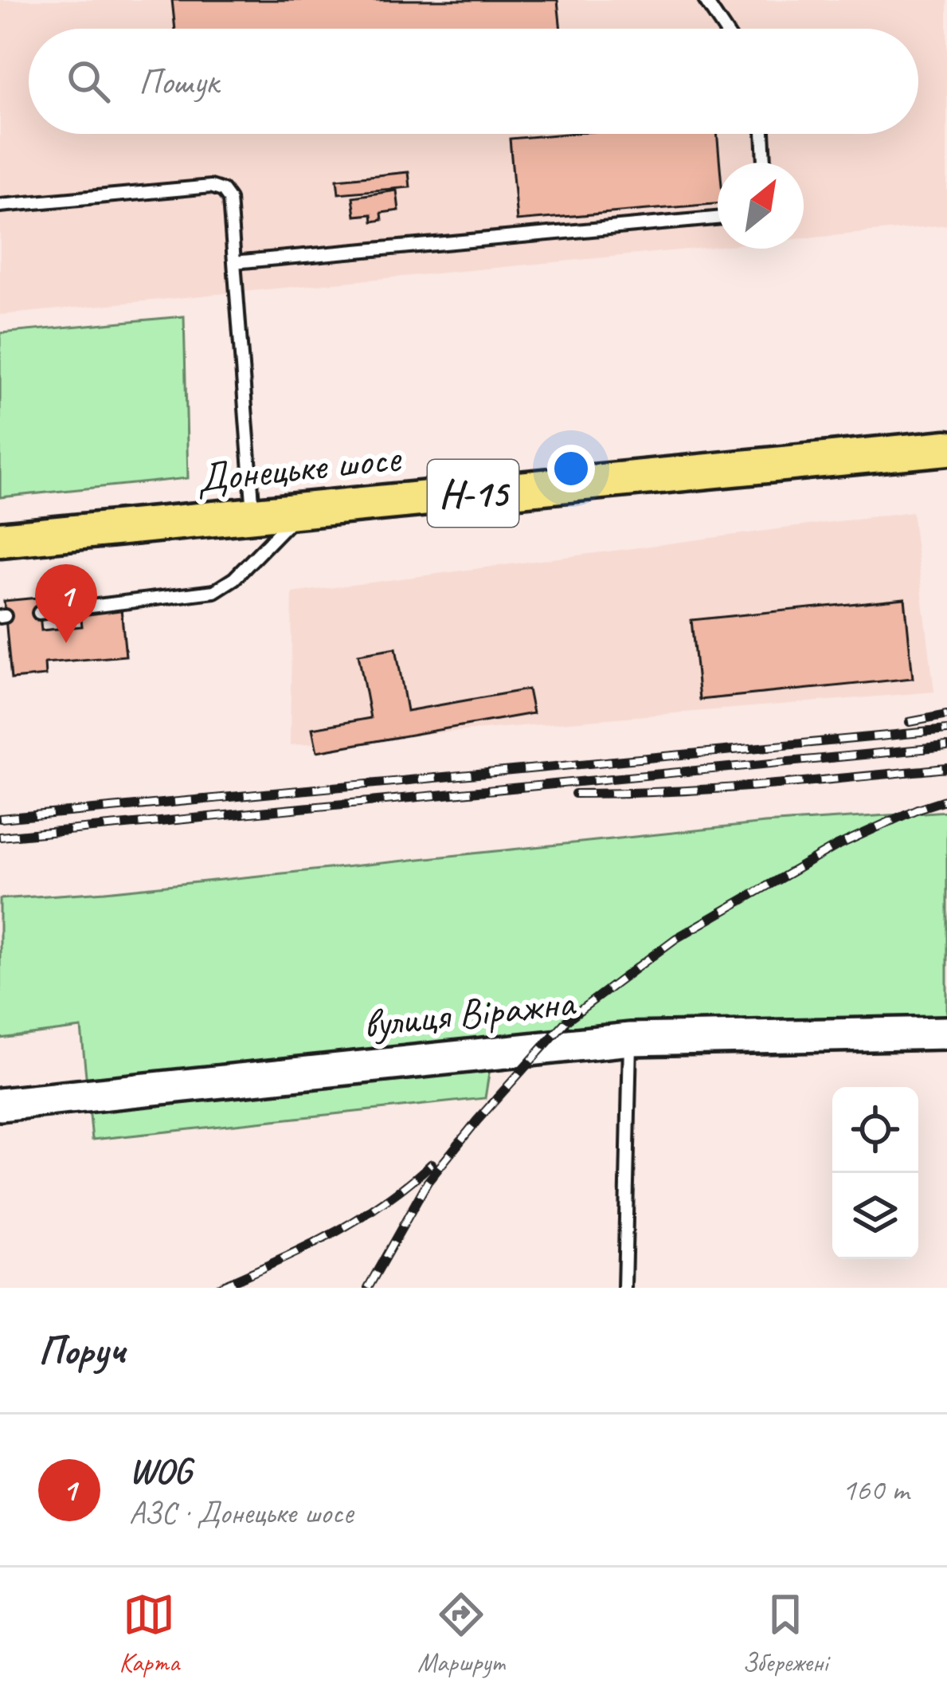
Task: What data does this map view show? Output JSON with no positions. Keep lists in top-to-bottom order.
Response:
{
  "streets": {
    "main road": ["Донецьке шосе", "Н-15", "вулиця Віражна"]
  },
  "north": "top right",
  "page": {
    "search": "Пошук",
    "pins": "1",
    "heading": "Поруч",
    "list": [
      {
        "mark": "1",
        "name": "WOG",
        "note": "АЗС · Донецьке шосе",
        "value": "160 m"
      }
    ],
    "nav": ["Карта", "Маршрут", "Збережені"]
  }
}
